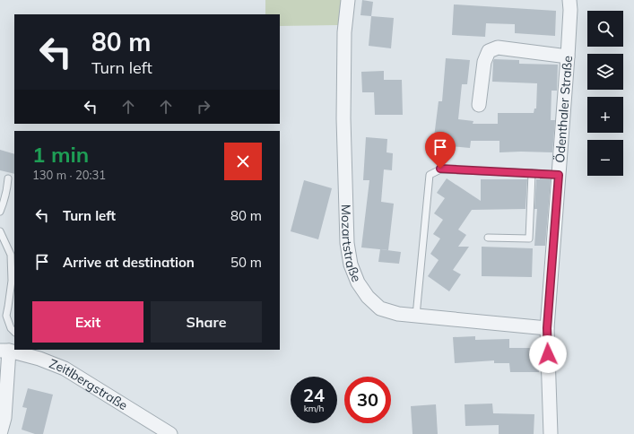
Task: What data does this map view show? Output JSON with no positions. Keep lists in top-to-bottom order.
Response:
{
  "streets": {
    "street": ["Ödenthaler Straße", "Mozartstraße", "Zeitlbergstraße"]
  },
  "crossings": [
    ["Ödenthaler Straße", "Mozartstraße"]
  ],
  "page": {
    "map_buttons": ["+", "−"],
    "turn": ["80 m", "Turn left"],
    "heading": ["1 min", "130 m · 20:31"],
    "list": [
      {
        "name": "Turn left",
        "value": "80 m"
      },
      {
        "name": "Arrive at destination",
        "value": "50 m"
      }
    ],
    "buttons": ["Exit", "Share"],
    "speed": "24 km/h",
    "limit": "30"
  }
}
